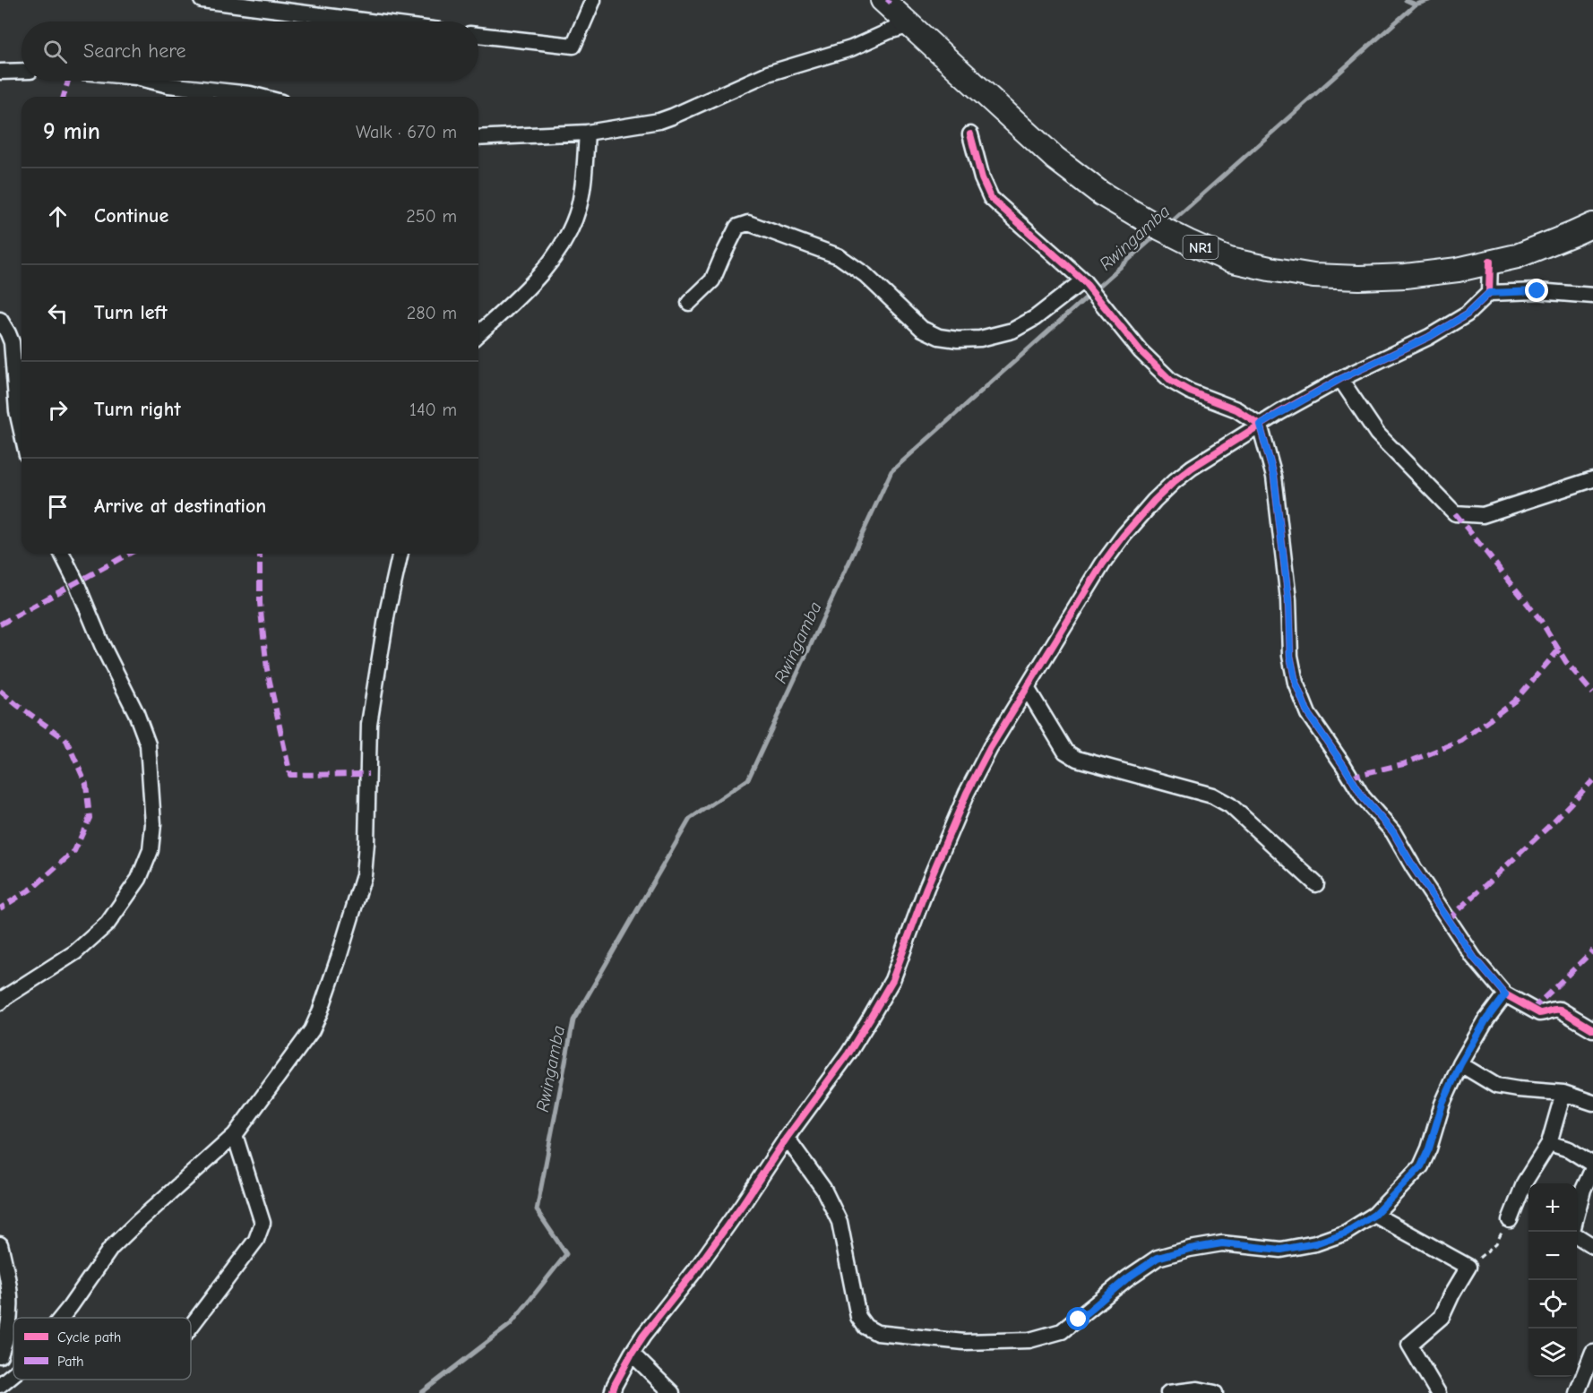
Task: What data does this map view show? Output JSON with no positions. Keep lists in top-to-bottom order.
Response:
{
  "streets": {
    "highway": ["NR1"]
  },
  "water": ["Rwingamba"],
  "legend": ["Cycle path", "Path"],
  "page": {
    "search": "Search here",
    "heading": ["9 min", "Walk · 670 m"],
    "list": [
      ["Continue", "250 m"],
      ["Turn left", "280 m"],
      ["Turn right", "140 m"],
      "Arrive at destination"
    ],
    "map_buttons": ["+", "−"]
  }
}
